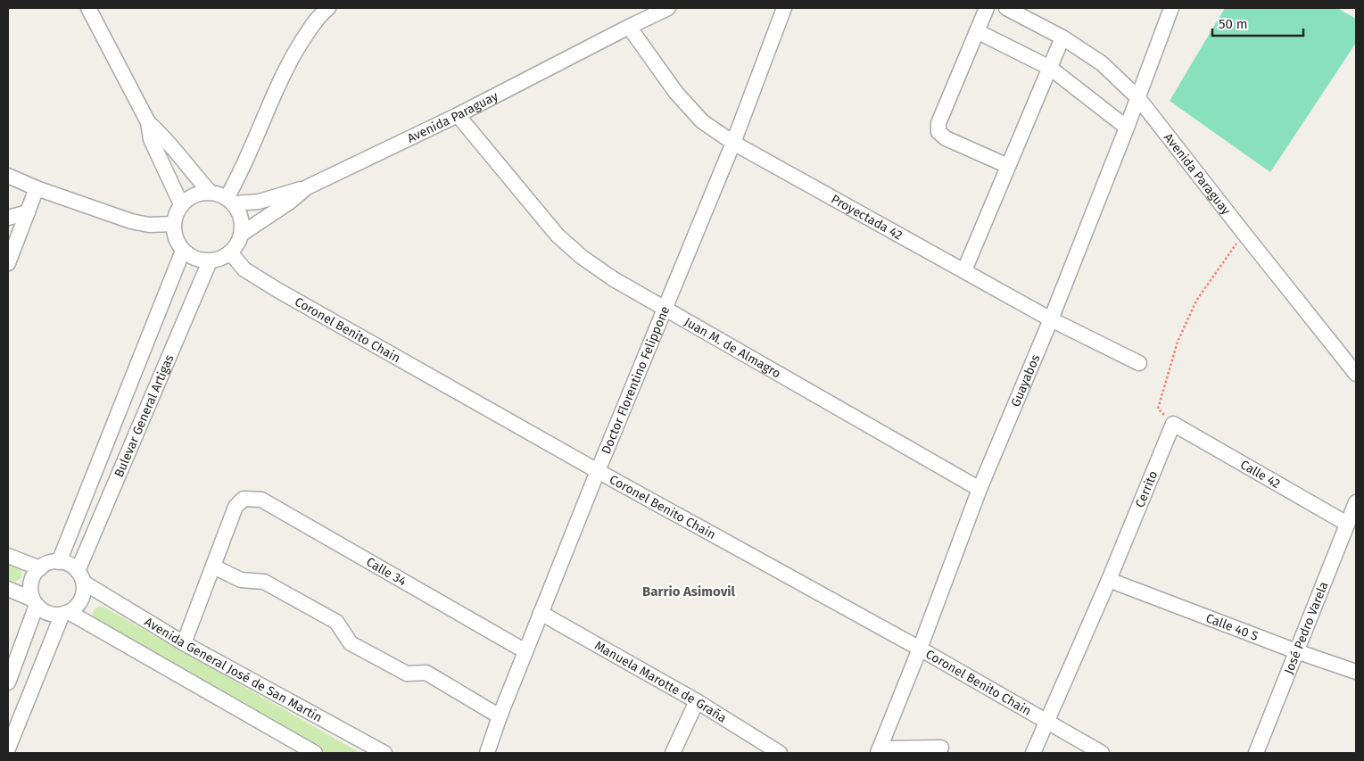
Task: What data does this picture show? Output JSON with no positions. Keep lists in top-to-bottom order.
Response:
{
  "streets": {
    "street": [
      "Avenida Paraguay",
      "Proyectada 42",
      "Coronel Benito Chain",
      "Juan M. de Almagro",
      "Doctor Florentino Felippone",
      "Guayabos",
      "Bulevar General Artigas",
      "Calle 42",
      "Cerrito",
      "Calle 34",
      "Calle 40 S",
      "José Pedro Varela",
      "Avenida General José de San Martín",
      "Manuela Marotte de Graña"
    ]
  },
  "crossings": [
    ["Avenida Paraguay", "Proyectada 42"],
    ["Avenida Paraguay", "Coronel Benito Chain"],
    ["Avenida Paraguay", "Juan M. de Almagro"],
    ["Avenida Paraguay", "Guayabos"],
    ["Avenida Paraguay", "Bulevar General Artigas"],
    ["Proyectada 42", "Doctor Florentino Felippone"],
    ["Proyectada 42", "Guayabos"],
    ["Coronel Benito Chain", "Doctor Florentino Felippone"],
    ["Coronel Benito Chain", "Guayabos"],
    ["Coronel Benito Chain", "Bulevar General Artigas"],
    ["Coronel Benito Chain", "Cerrito"],
    ["Juan M. de Almagro", "Doctor Florentino Felippone"],
    ["Juan M. de Almagro", "Guayabos"],
    ["Doctor Florentino Felippone", "Calle 34"],
    ["Doctor Florentino Felippone", "Manuela Marotte de Graña"],
    ["Bulevar General Artigas", "Avenida General José de San Martín"],
    ["Calle 42", "Cerrito"],
    ["Calle 42", "José Pedro Varela"],
    ["Cerrito", "Calle 40 S"],
    ["Calle 40 S", "José Pedro Varela"]
  ],
  "districts": ["Barrio Asimovil"],
  "scale_bar": "50 m"
}
